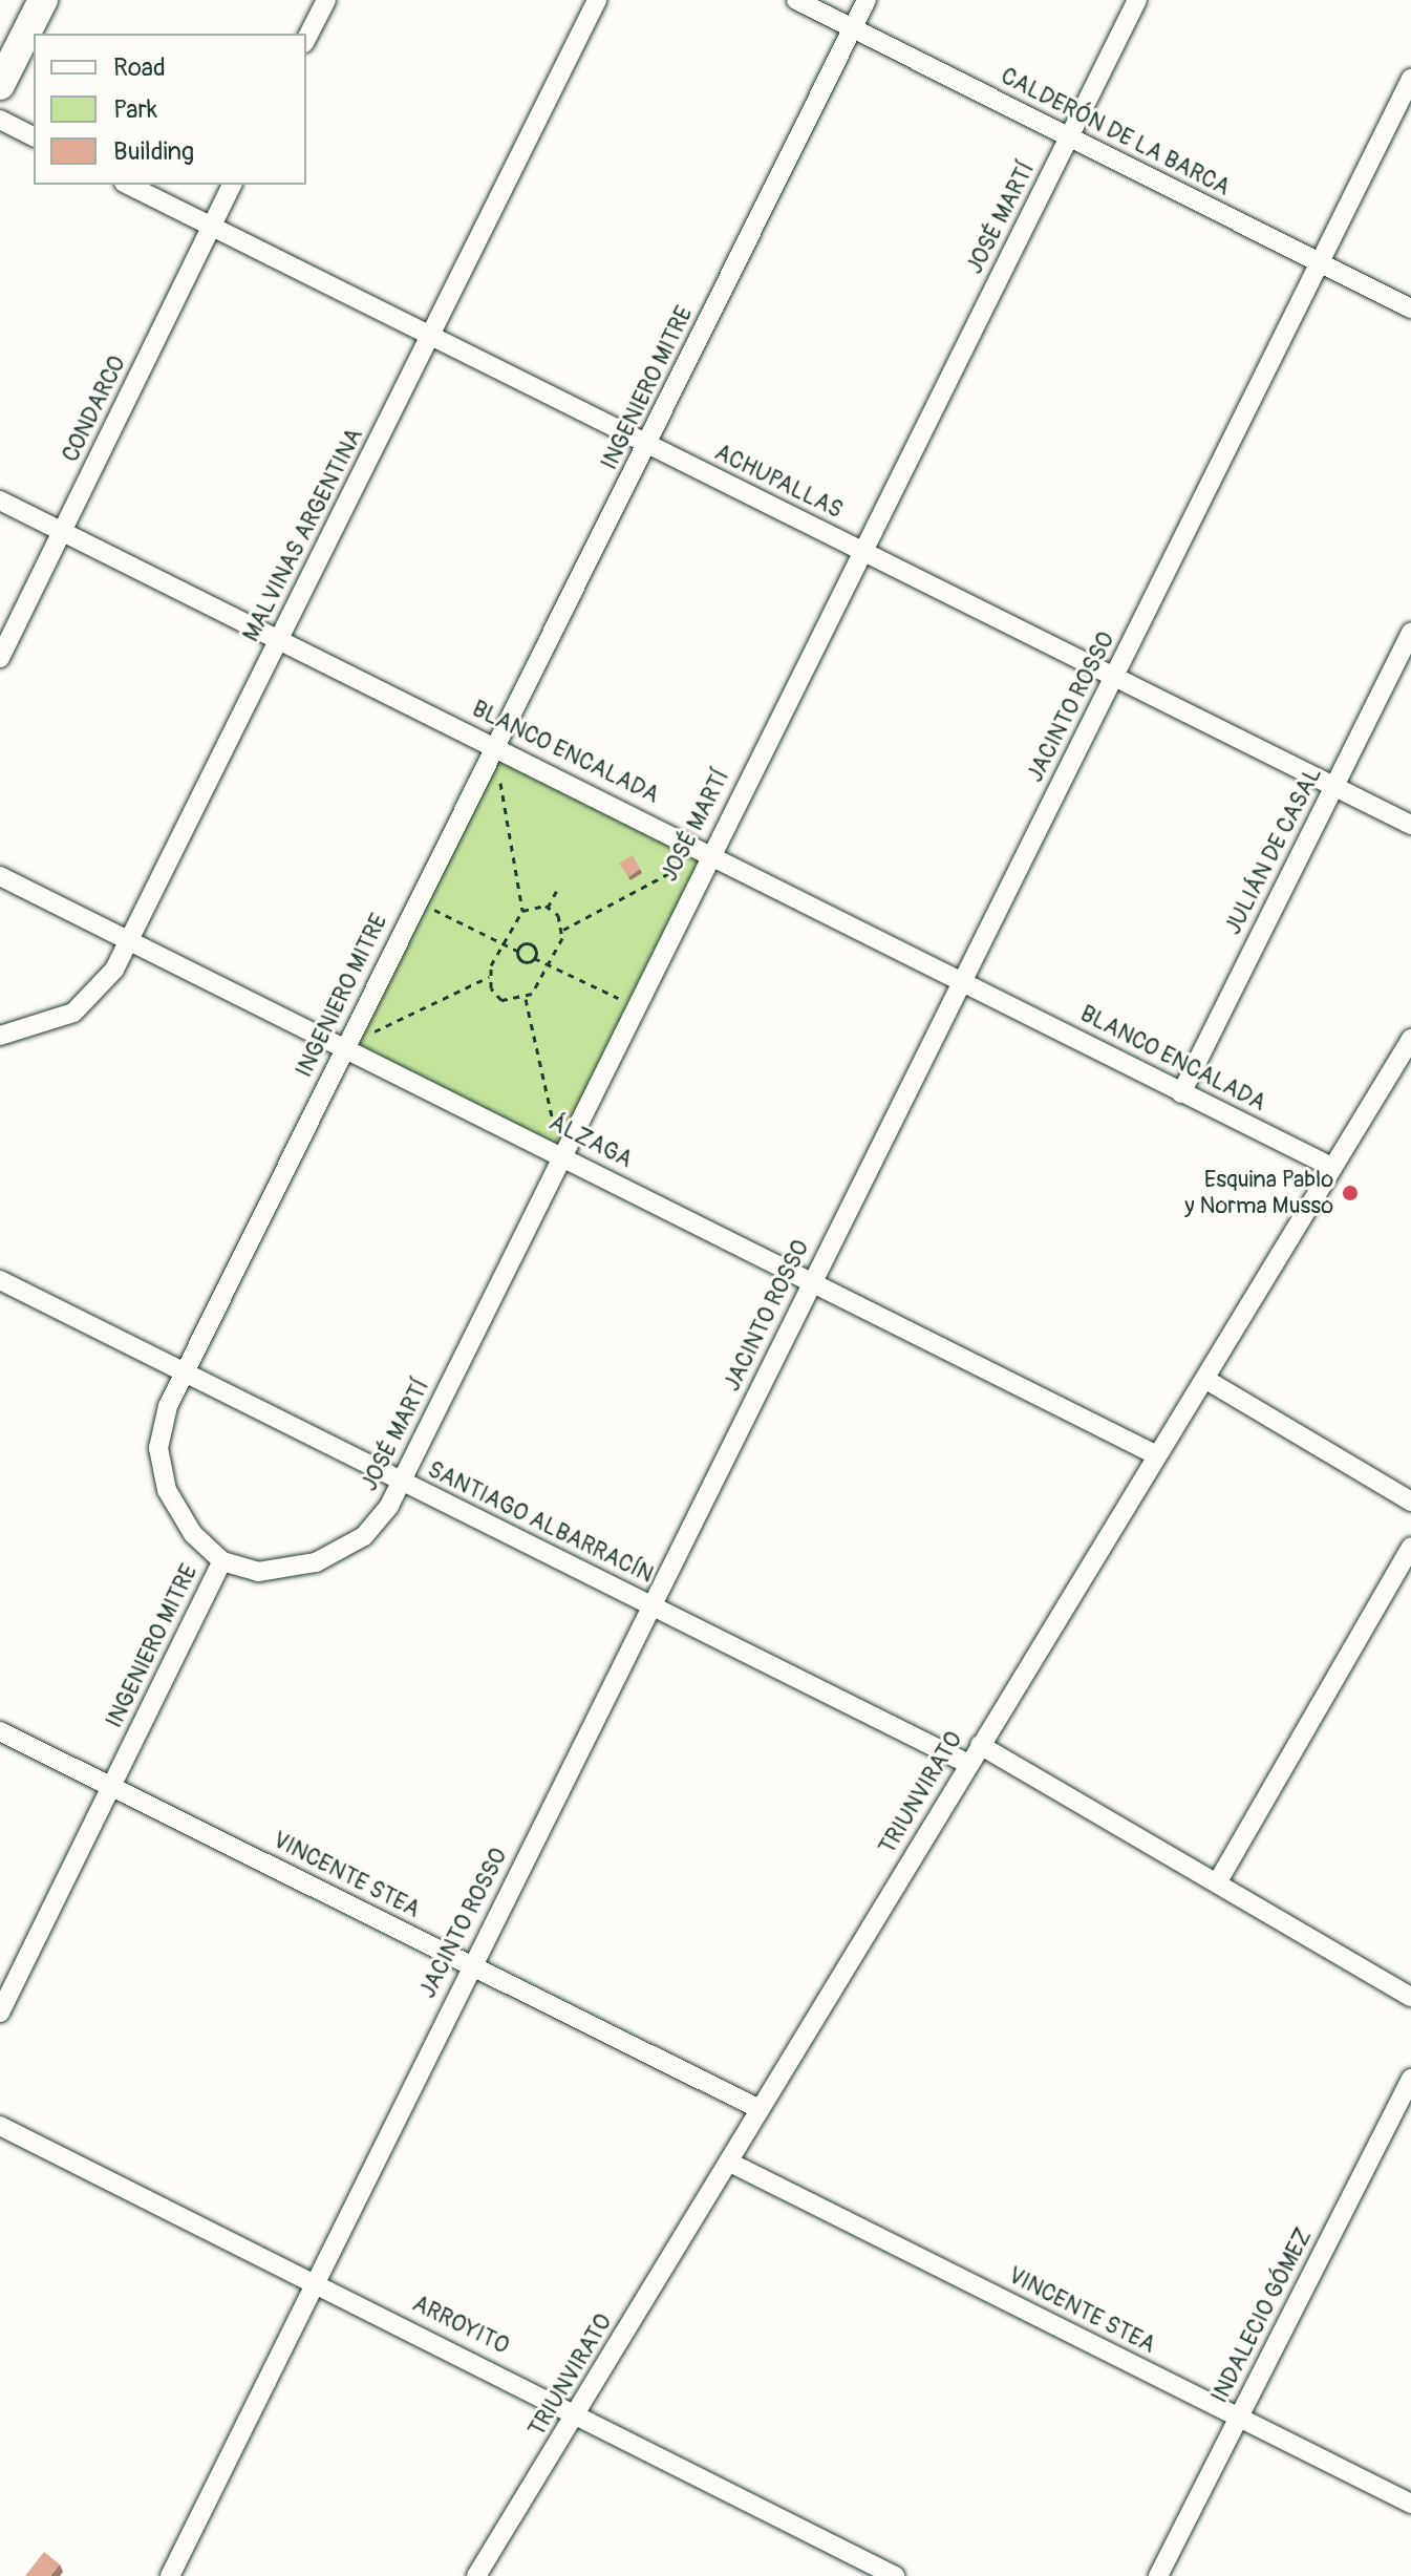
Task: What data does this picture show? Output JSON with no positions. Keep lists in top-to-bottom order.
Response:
{
  "streets": {
    "street": [
      "CALDERÓN DE LA BARCA",
      "JOSÉ MARTÍ",
      "INGENIERO MITRE",
      "CONDARCO",
      "ACHUPALLAS",
      "MALVINAS ARGENTINA",
      "JACINTO ROSSO",
      "BLANCO ENCALADA",
      "JULIÁN DE CASAL",
      "ÁLZAGA",
      "SANTIAGO ALBARRACÍN",
      "TRIUNVIRATO",
      "VINCENTE STEA",
      "INDALECIO GÓMEZ",
      "ARROYITO"
    ]
  },
  "crossings": [
    ["CALDERÓN DE LA BARCA", "JOSÉ MARTÍ"],
    ["CALDERÓN DE LA BARCA", "INGENIERO MITRE"],
    ["CALDERÓN DE LA BARCA", "JACINTO ROSSO"],
    ["JOSÉ MARTÍ", "INGENIERO MITRE"],
    ["JOSÉ MARTÍ", "ACHUPALLAS"],
    ["JOSÉ MARTÍ", "BLANCO ENCALADA"],
    ["JOSÉ MARTÍ", "ÁLZAGA"],
    ["JOSÉ MARTÍ", "SANTIAGO ALBARRACÍN"],
    ["INGENIERO MITRE", "ACHUPALLAS"],
    ["INGENIERO MITRE", "BLANCO ENCALADA"],
    ["INGENIERO MITRE", "ÁLZAGA"],
    ["INGENIERO MITRE", "SANTIAGO ALBARRACÍN"],
    ["INGENIERO MITRE", "VINCENTE STEA"],
    ["CONDARCO", "ACHUPALLAS"],
    ["CONDARCO", "BLANCO ENCALADA"],
    ["ACHUPALLAS", "MALVINAS ARGENTINA"],
    ["ACHUPALLAS", "JACINTO ROSSO"],
    ["ACHUPALLAS", "JULIÁN DE CASAL"],
    ["MALVINAS ARGENTINA", "BLANCO ENCALADA"],
    ["MALVINAS ARGENTINA", "ÁLZAGA"],
    ["JACINTO ROSSO", "BLANCO ENCALADA"],
    ["JACINTO ROSSO", "ÁLZAGA"],
    ["JACINTO ROSSO", "SANTIAGO ALBARRACÍN"],
    ["JACINTO ROSSO", "VINCENTE STEA"],
    ["JACINTO ROSSO", "ARROYITO"],
    ["BLANCO ENCALADA", "JULIÁN DE CASAL"],
    ["BLANCO ENCALADA", "TRIUNVIRATO"],
    ["ÁLZAGA", "TRIUNVIRATO"],
    ["SANTIAGO ALBARRACÍN", "TRIUNVIRATO"],
    ["TRIUNVIRATO", "VINCENTE STEA"],
    ["TRIUNVIRATO", "ARROYITO"],
    ["VINCENTE STEA", "INDALECIO GÓMEZ"]
  ],
  "places": ["Esquina Pablo y Norma Musso"],
  "legend": ["Road", "Park", "Building"]
}
